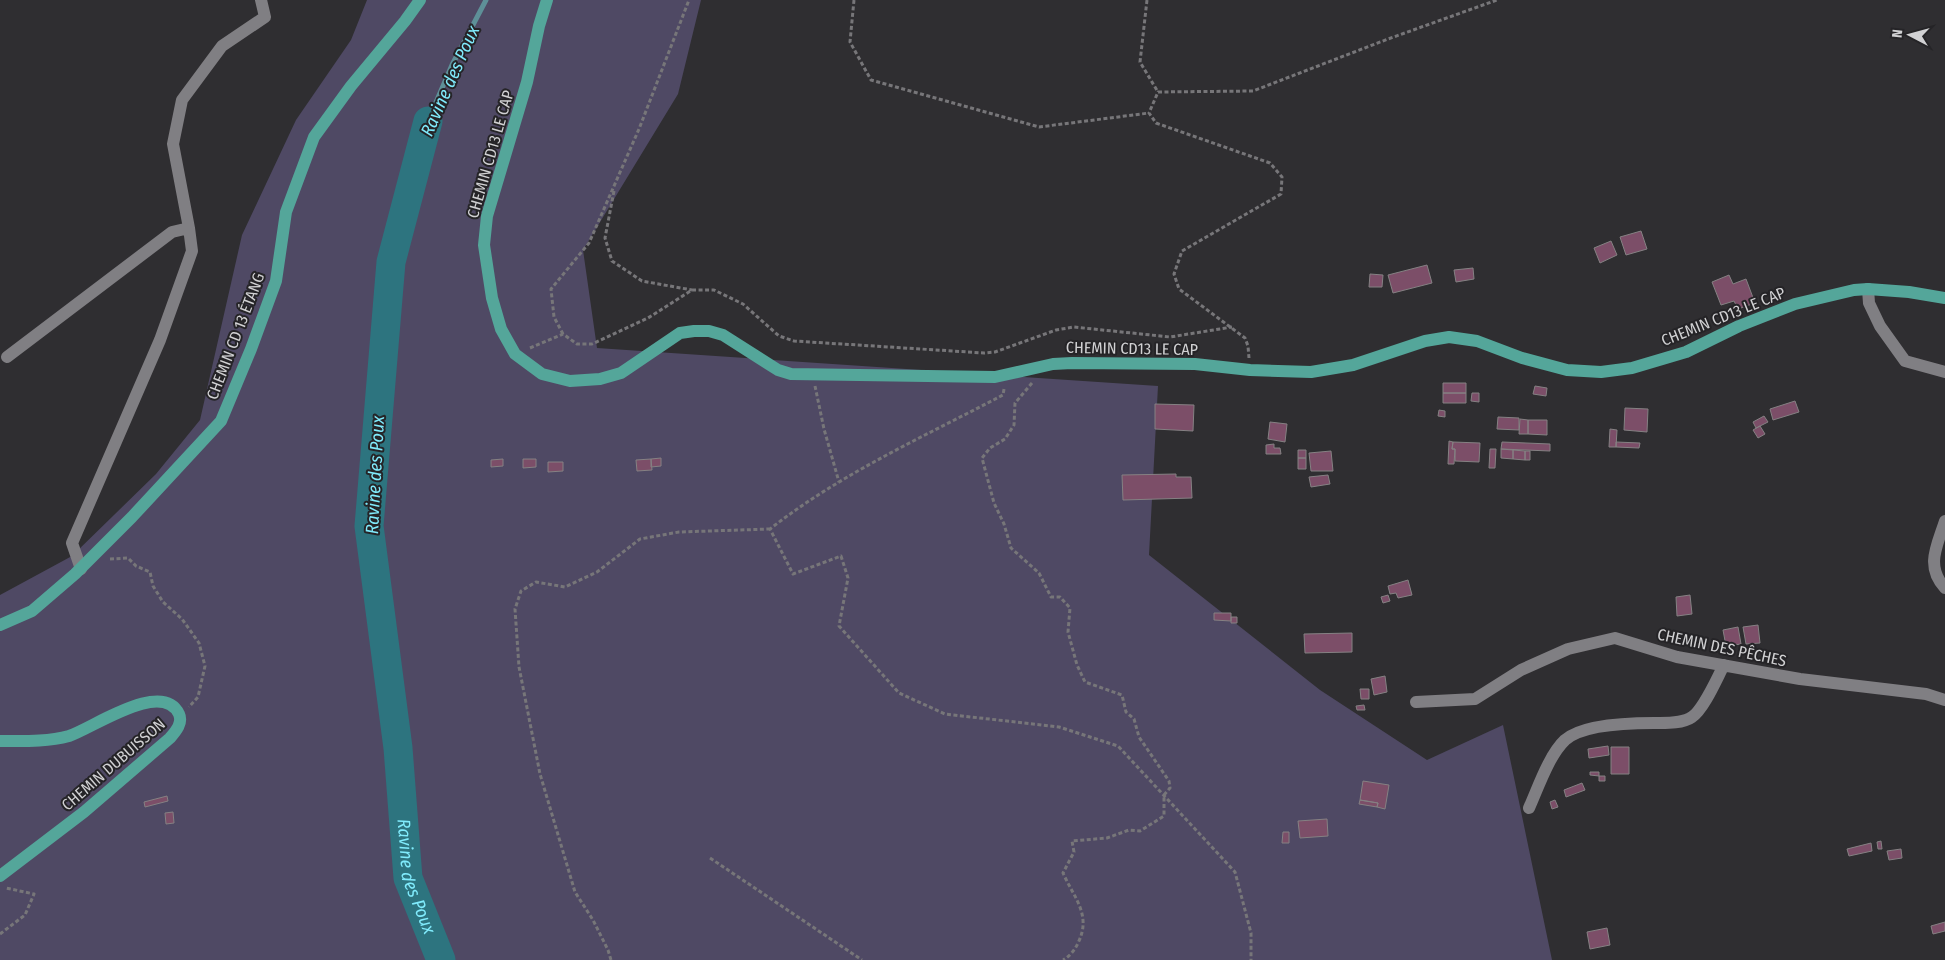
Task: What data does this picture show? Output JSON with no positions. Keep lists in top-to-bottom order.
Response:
{
  "streets": {
    "main road": ["CHEMIN CD13 LE CAP", "CHEMIN CD 13 ÉTANG", "CHEMIN DUBUISSON"],
    "street": ["CHEMIN DES PÊCHES"]
  },
  "water": ["Ravine des Poux"],
  "north": "left"
}
